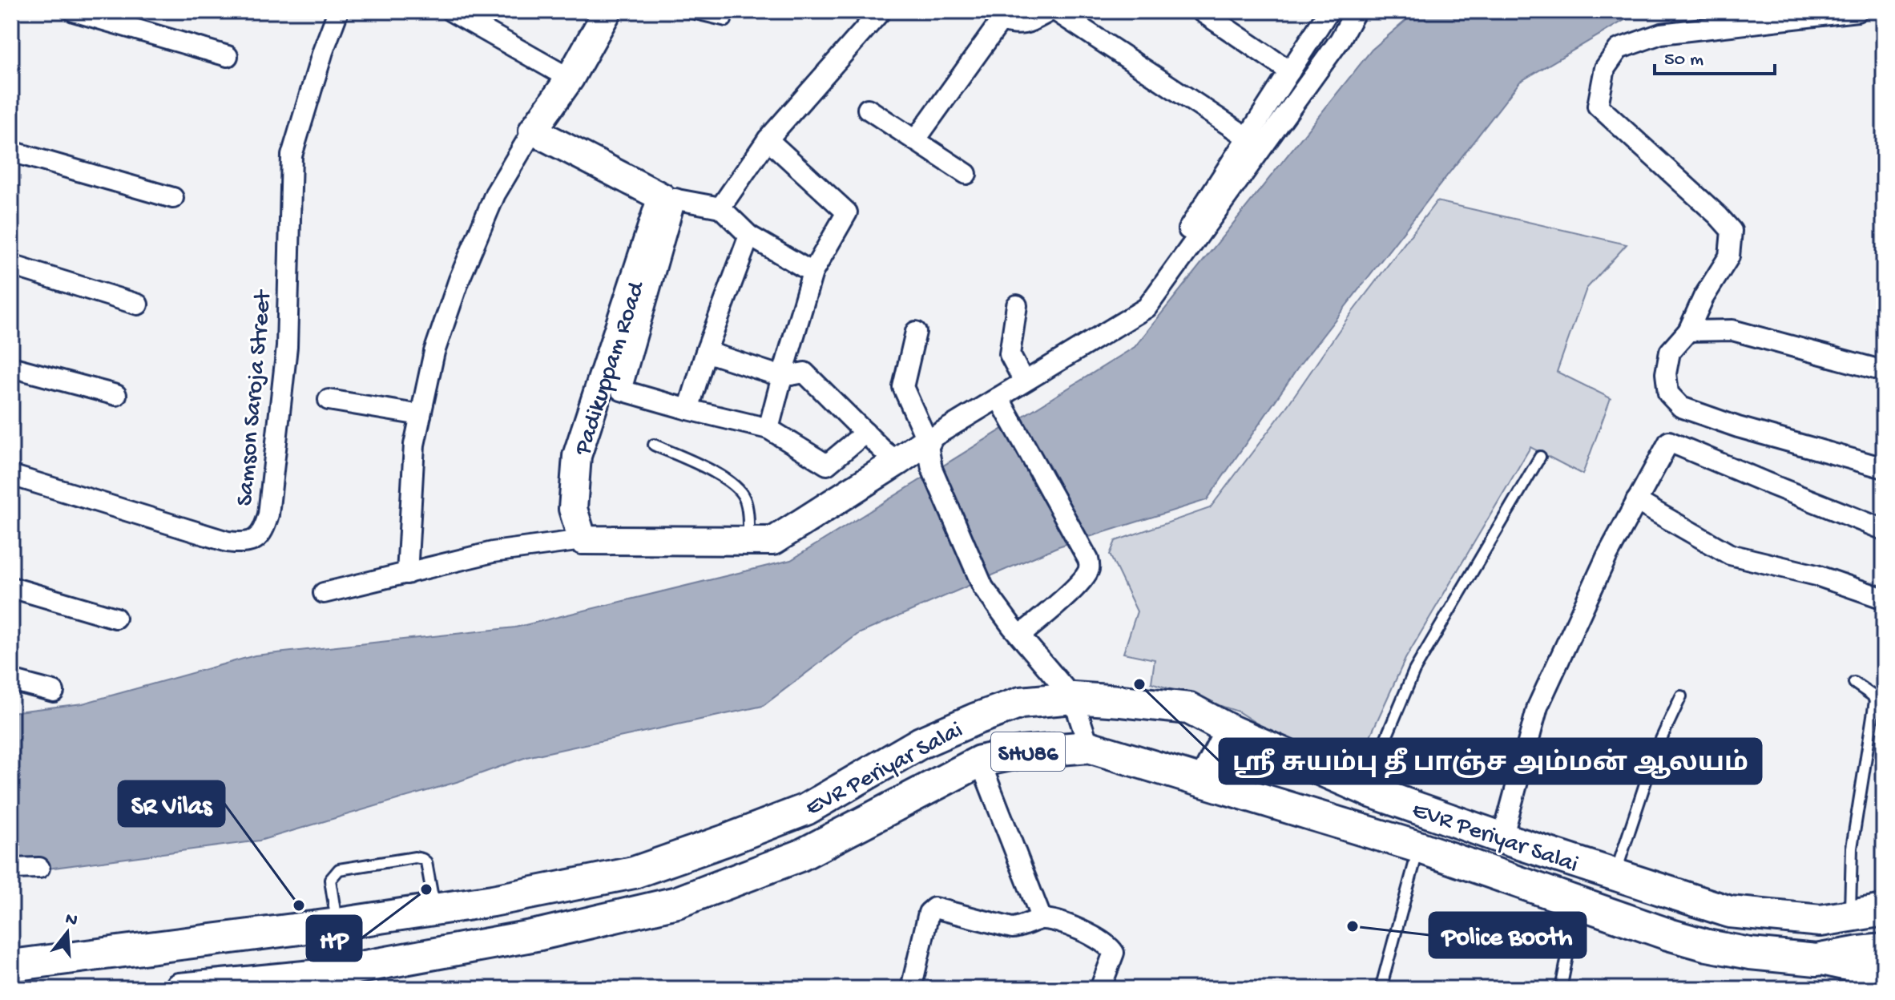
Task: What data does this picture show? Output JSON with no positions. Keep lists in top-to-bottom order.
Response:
{
  "streets": {
    "main road": ["SHU86", "EVR Periyar Salai"],
    "street": ["Padikuppam Road", "Samson Saroja Street"]
  },
  "places": [
    "ஶ்ரீ சுயம்பு தீ பாஞ்ச அம்மன் ஆலயம்",
    "HP",
    "SR Vilas",
    "Police Booth"
  ],
  "scale_bar": "50 m",
  "north": "top"
}
